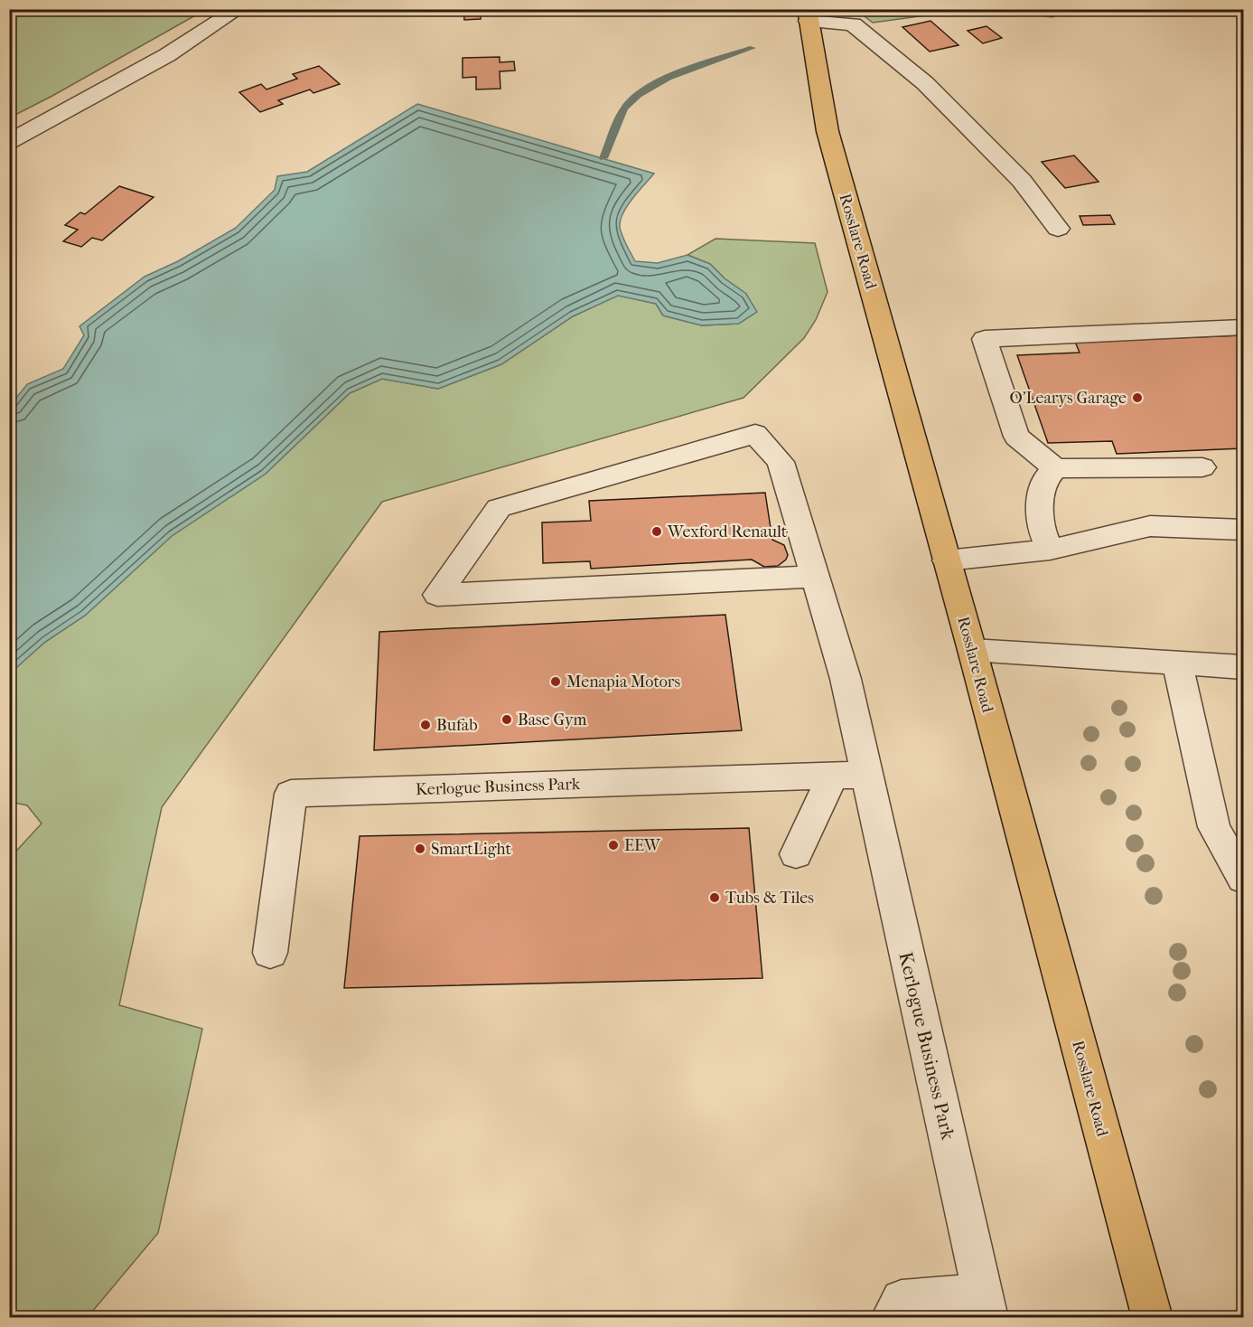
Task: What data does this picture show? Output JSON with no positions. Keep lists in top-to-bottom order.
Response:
{
  "streets": {
    "main road": ["Rosslare Road"],
    "street": ["Kerlogue Business Park"]
  },
  "places": [
    "O'Learys Garage",
    "Wexford Renault",
    "Menapia Motors",
    "Base Gym",
    "Bufab",
    "EEW",
    "SmartLight",
    "Tubs & Tiles"
  ]
}
